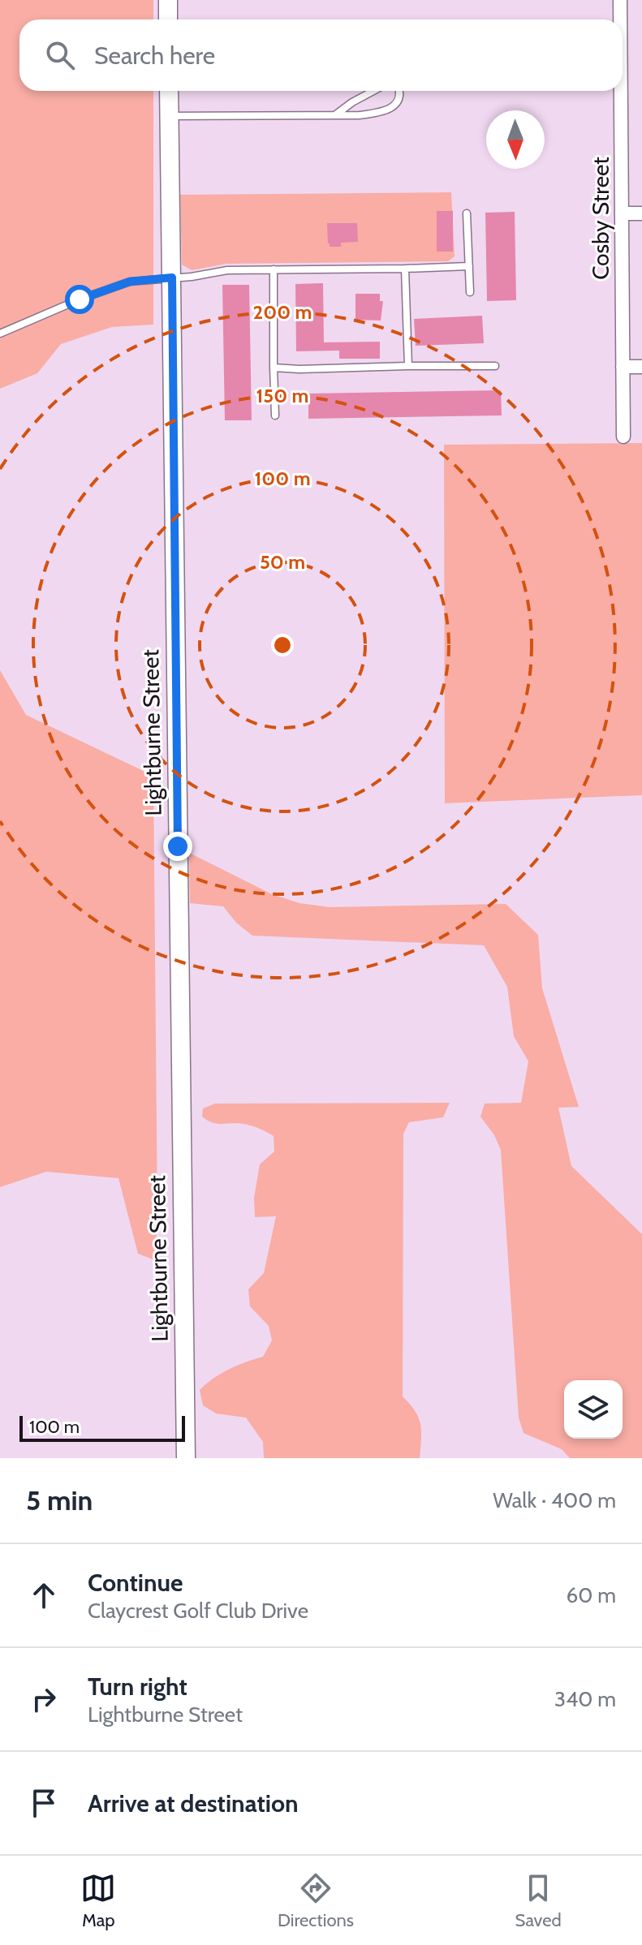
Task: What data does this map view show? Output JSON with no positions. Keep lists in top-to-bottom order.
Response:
{
  "streets": {
    "main road": ["Lightburne Street"],
    "street": ["Cosby Street"]
  },
  "scale_bar": "100 m",
  "north": "bottom",
  "page": {
    "search": "Search here",
    "scale": "100 m",
    "heading": ["5 min", "Walk · 400 m"],
    "list": [
      ["Continue", "Claycrest Golf Club Drive", "60 m"],
      ["Turn right", "Lightburne Street", "340 m"],
      "Arrive at destination"
    ],
    "nav": ["Map", "Directions", "Saved"]
  },
  "rings": [
    "200 m",
    "150 m",
    "100 m",
    "50 m"
  ]
}
